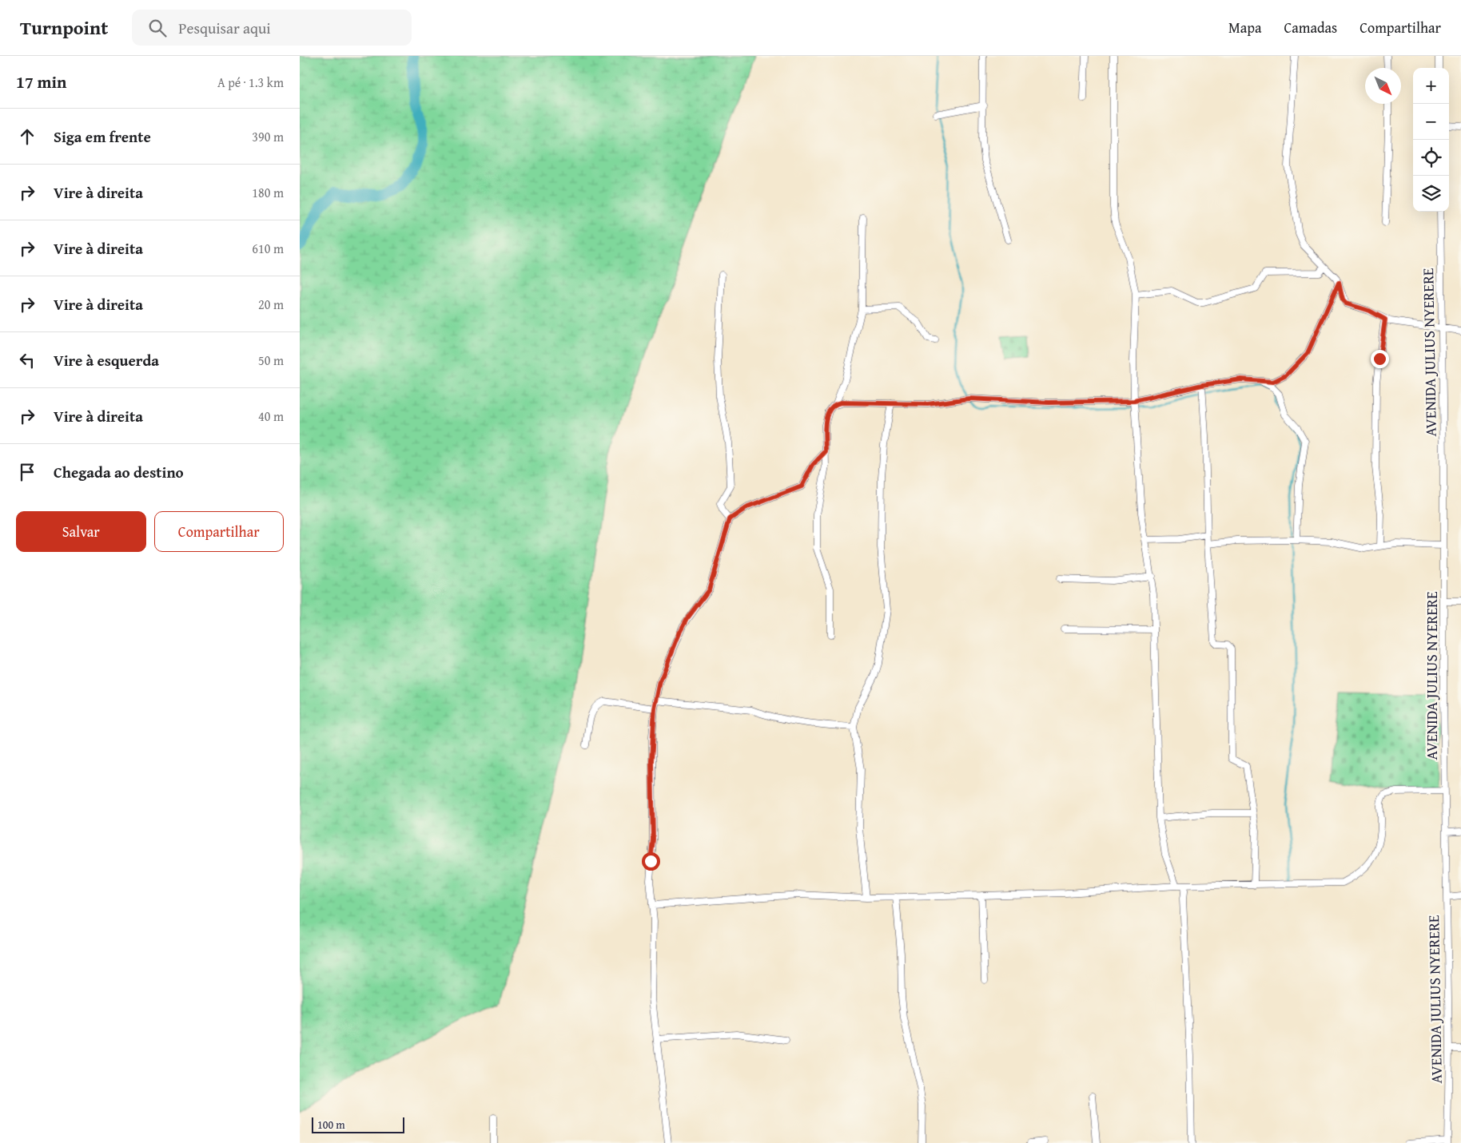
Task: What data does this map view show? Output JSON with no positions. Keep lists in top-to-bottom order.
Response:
{
  "streets": {
    "street": ["AVENIDA JULIUS NYERERE"]
  },
  "scale_bar": "100 m",
  "north": "bottom right",
  "page": {
    "header": "Turnpoint",
    "search": "Pesquisar aqui",
    "nav": ["Mapa", "Camadas", "Compartilhar"],
    "heading": ["17 min", "A pé · 1.3 km"],
    "map_buttons": ["+", "−"],
    "list": [
      ["Siga em frente", "390 m"],
      ["Vire à direita", "180 m"],
      ["Vire à direita", "610 m"],
      ["Vire à direita", "20 m"],
      ["Vire à esquerda", "50 m"],
      ["Vire à direita", "40 m"],
      "Chegada ao destino"
    ],
    "buttons": ["Salvar", "Compartilhar"],
    "scale": "100 m"
  }
}
